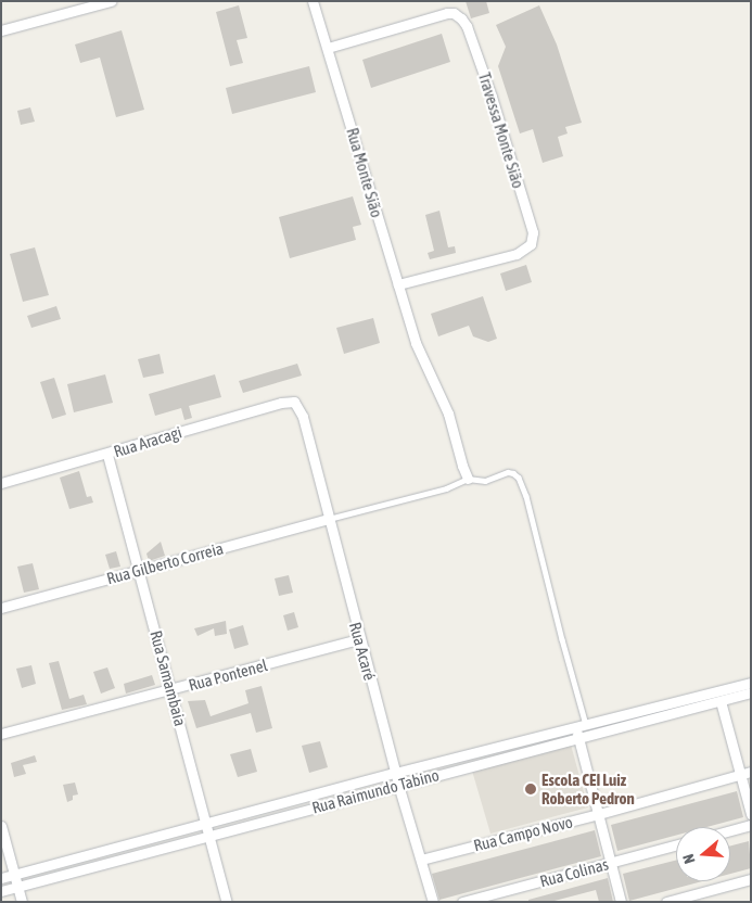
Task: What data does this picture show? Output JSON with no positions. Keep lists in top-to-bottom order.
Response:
{
  "streets": {
    "street": [
      "Travessa Monte Sião",
      "Rua Monte Sião",
      "Rua Aracagi",
      "Rua Gilberto Correia",
      "Rua Acaré",
      "Rua Pontenel",
      "Rua Samambaia",
      "Rua Raimundo Tabino",
      "Rua Campo Novo",
      "Rua Colinas"
    ]
  },
  "crossings": [
    ["Travessa Monte Sião", "Rua Monte Sião"],
    ["Rua Aracagi", "Rua Acaré"],
    ["Rua Aracagi", "Rua Samambaia"],
    ["Rua Gilberto Correia", "Rua Acaré"],
    ["Rua Gilberto Correia", "Rua Samambaia"],
    ["Rua Acaré", "Rua Pontenel"],
    ["Rua Acaré", "Rua Raimundo Tabino"],
    ["Rua Acaré", "Rua Campo Novo"],
    ["Rua Pontenel", "Rua Samambaia"],
    ["Rua Samambaia", "Rua Raimundo Tabino"]
  ],
  "places": ["Escola CEI Luiz Roberto Pedron"],
  "north": "left"
}
